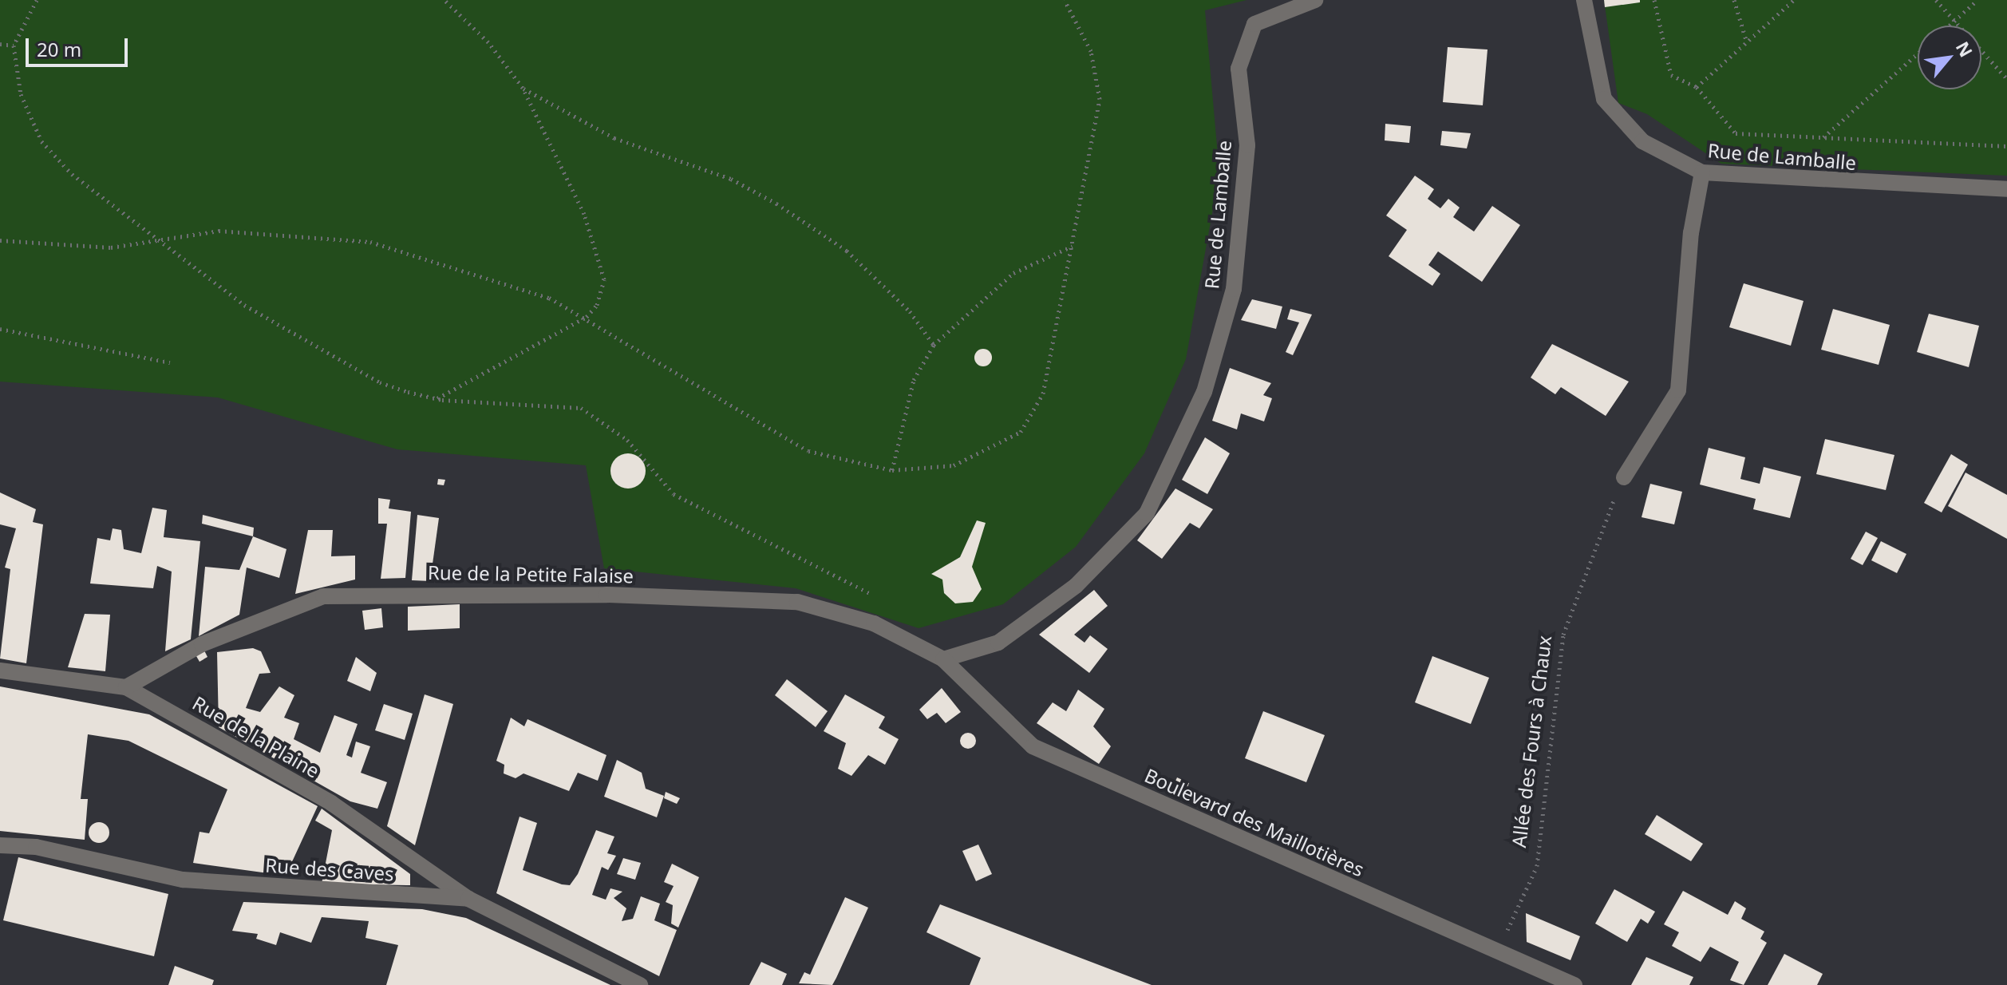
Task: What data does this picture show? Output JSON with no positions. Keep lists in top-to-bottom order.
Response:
{
  "streets": {
    "street": [
      "Rue de Lamballe",
      "Rue de la Petite Falaise",
      "Rue de la Plaine",
      "Boulevard des Maillotières",
      "Rue des Caves"
    ],
    "path": ["Allée des Fours à Chaux"]
  },
  "crossings": [
    ["Rue de Lamballe", "Rue de la Petite Falaise"],
    ["Rue de Lamballe", "Boulevard des Maillotières"],
    ["Rue de la Petite Falaise", "Rue de la Plaine"],
    ["Rue de la Petite Falaise", "Boulevard des Maillotières"],
    ["Rue de la Plaine", "Rue des Caves"],
    ["Allée des Fours à Chaux", "Boulevard des Maillotières"]
  ],
  "scale_bar": "20 m",
  "north": "top right"
}
